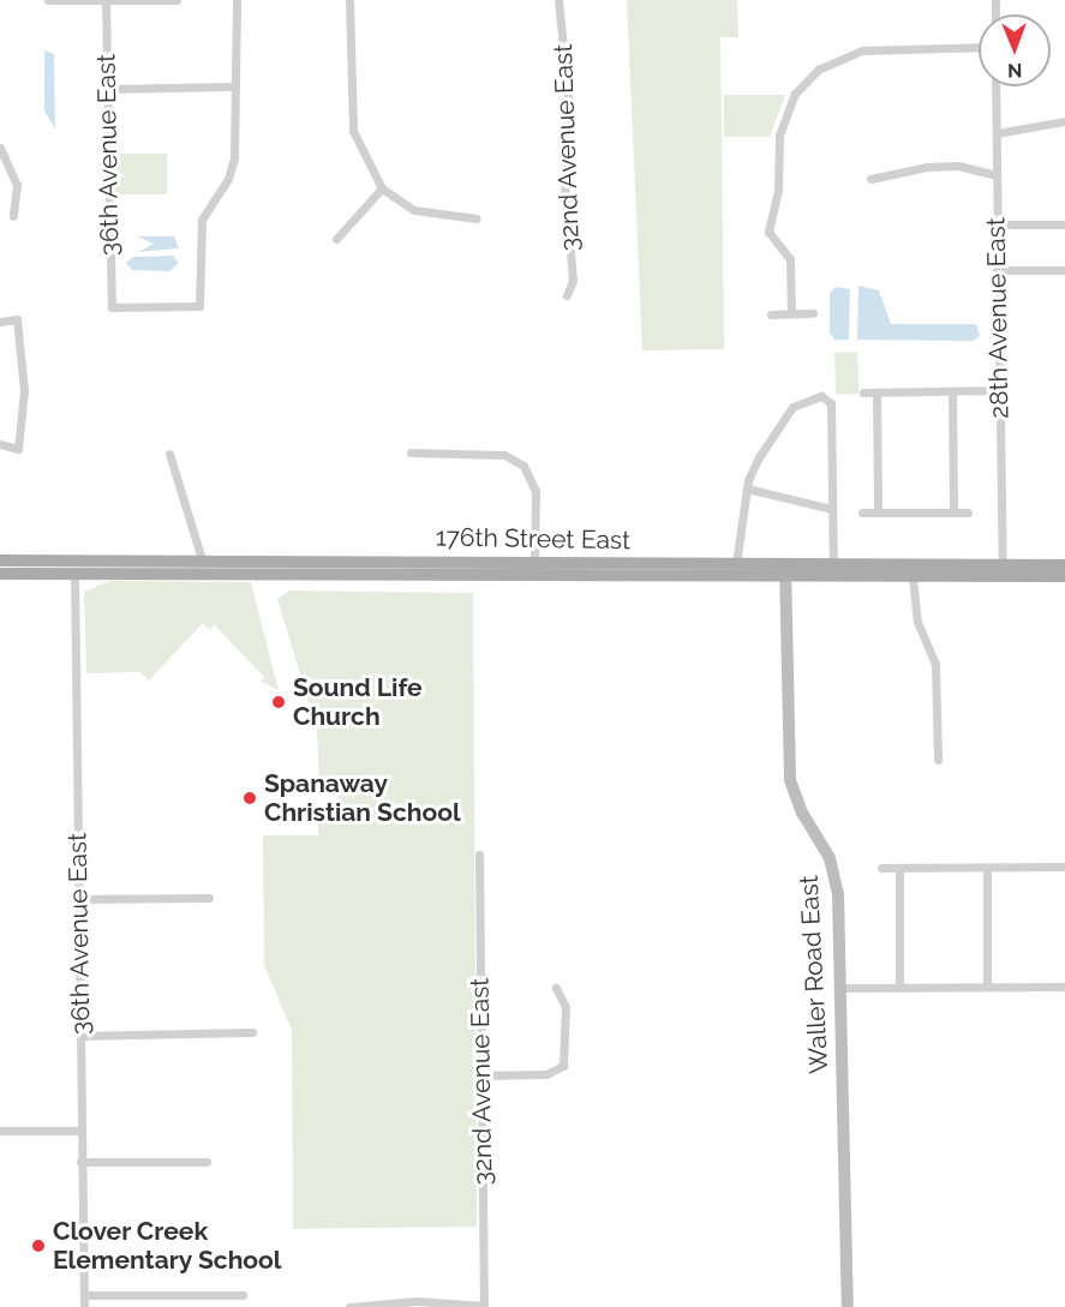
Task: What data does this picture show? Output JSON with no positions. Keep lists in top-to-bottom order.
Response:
{
  "streets": {
    "main road": ["176th Street East"],
    "street": [
      "32nd Avenue East",
      "36th Avenue East",
      "28th Avenue East",
      "Waller Road East"
    ]
  },
  "crossings": [
    ["36th Avenue East", "176th Street East"],
    ["28th Avenue East", "176th Street East"],
    ["176th Street East", "Waller Road East"]
  ],
  "places": ["Sound Life Church", "Spanaway Christian School", "Clover Creek Elementary School"],
  "north": "bottom"
}
